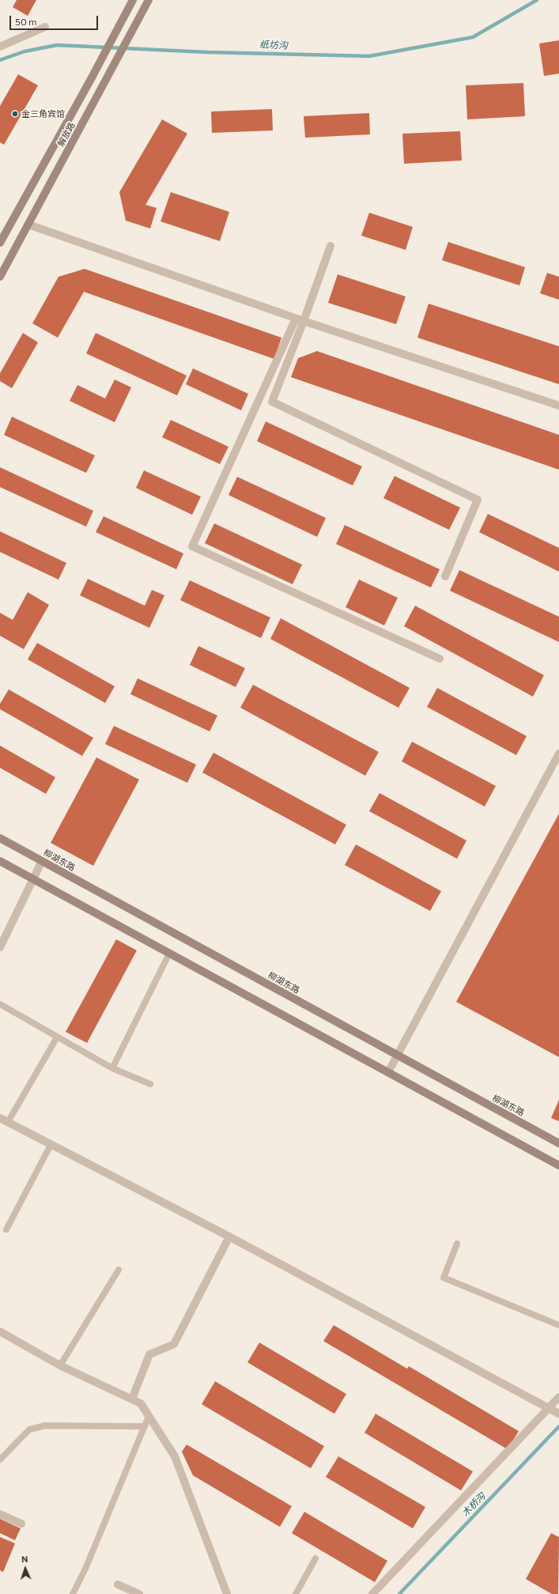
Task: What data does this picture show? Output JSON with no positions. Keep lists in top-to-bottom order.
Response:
{
  "streets": {
    "main road": ["解放路", "柳湖东路"]
  },
  "water": ["纸坊沟", "木桥沟"],
  "places": ["金三角宾馆"],
  "scale_bar": "50 m",
  "north": "top"
}
